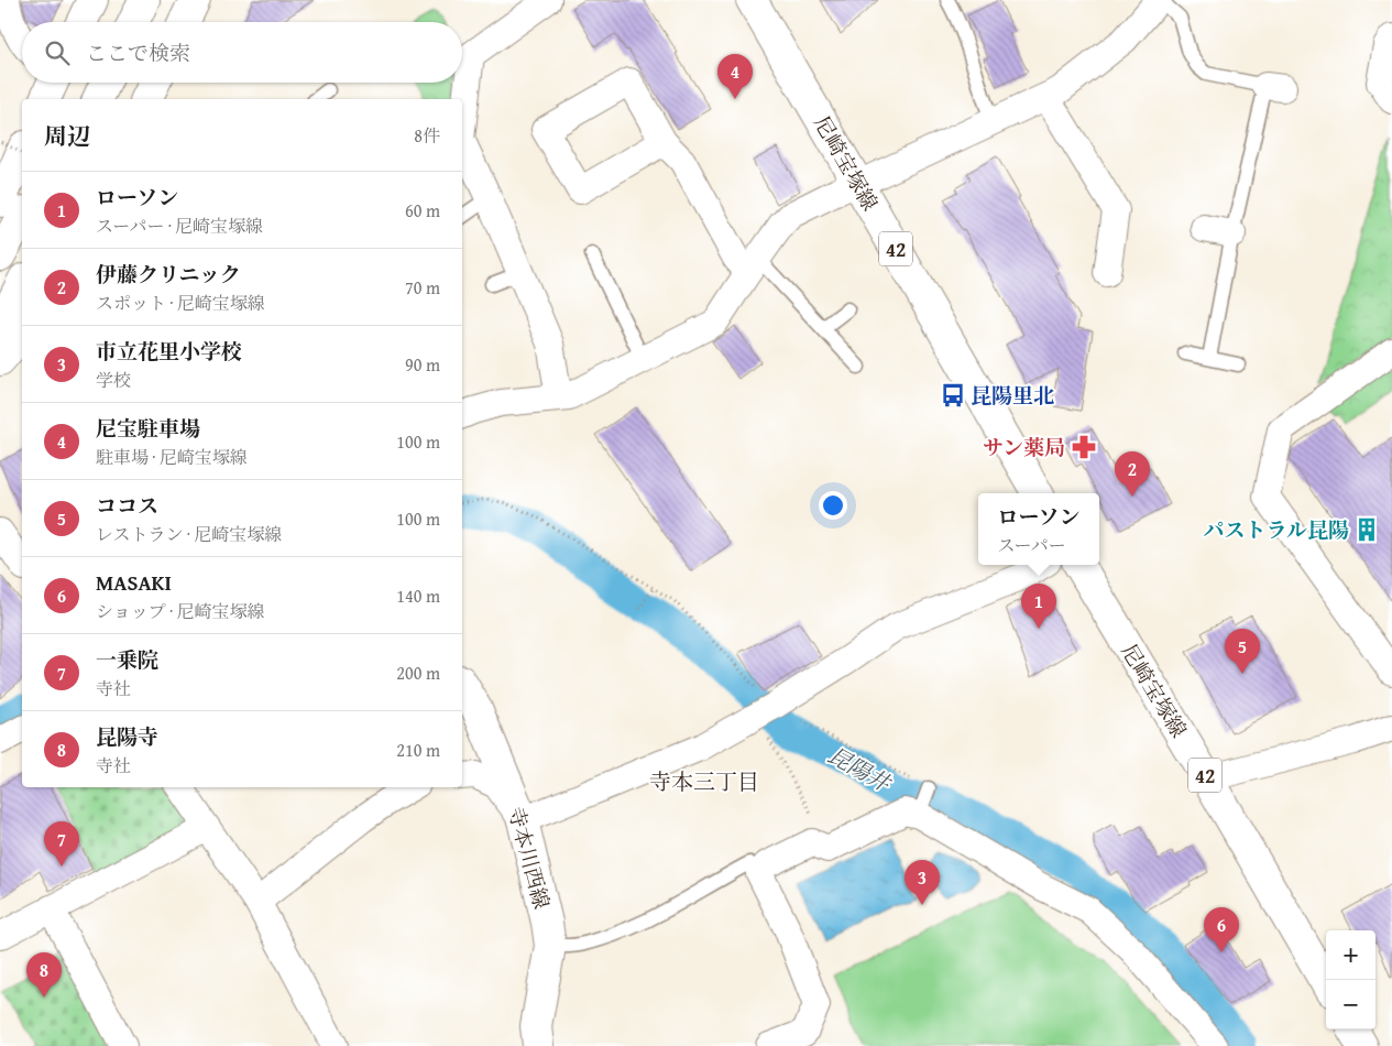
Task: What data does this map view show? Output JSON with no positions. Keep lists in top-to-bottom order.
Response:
{
  "streets": {
    "main road": ["尼崎宝塚線", "42", "寺本川西線"]
  },
  "districts": ["寺本三丁目"],
  "water": ["昆陽井"],
  "places": {
    "bus stop": ["昆陽里北"],
    "pharmacy": ["サン薬局"],
    "building": ["パストラル昆陽"]
  },
  "page": {
    "search": "ここで検索",
    "pins": [
      "4",
      "2",
      "1",
      "5",
      "7",
      "3",
      "6",
      "8"
    ],
    "heading": ["周辺", "8件"],
    "list": [
      {
        "mark": "1",
        "name": "ローソン",
        "note": "スーパー · 尼崎宝塚線",
        "value": "60 m"
      },
      {
        "mark": "2",
        "name": "伊藤クリニック",
        "note": "スポット · 尼崎宝塚線",
        "value": "70 m"
      },
      {
        "mark": "3",
        "name": "市立花里小学校",
        "note": "学校",
        "value": "90 m"
      },
      {
        "mark": "4",
        "name": "尼宝駐車場",
        "note": "駐車場 · 尼崎宝塚線",
        "value": "100 m"
      },
      {
        "mark": "5",
        "name": "ココス",
        "note": "レストラン · 尼崎宝塚線",
        "value": "100 m"
      },
      {
        "mark": "6",
        "name": "MASAKI",
        "note": "ショップ · 尼崎宝塚線",
        "value": "140 m"
      },
      {
        "mark": "7",
        "name": "一乗院",
        "note": "寺社",
        "value": "200 m"
      },
      {
        "mark": "8",
        "name": "昆陽寺",
        "note": "寺社",
        "value": "210 m"
      }
    ],
    "popup": ["ローソン", "スーパー"],
    "map_buttons": ["+", "−"]
  }
}
